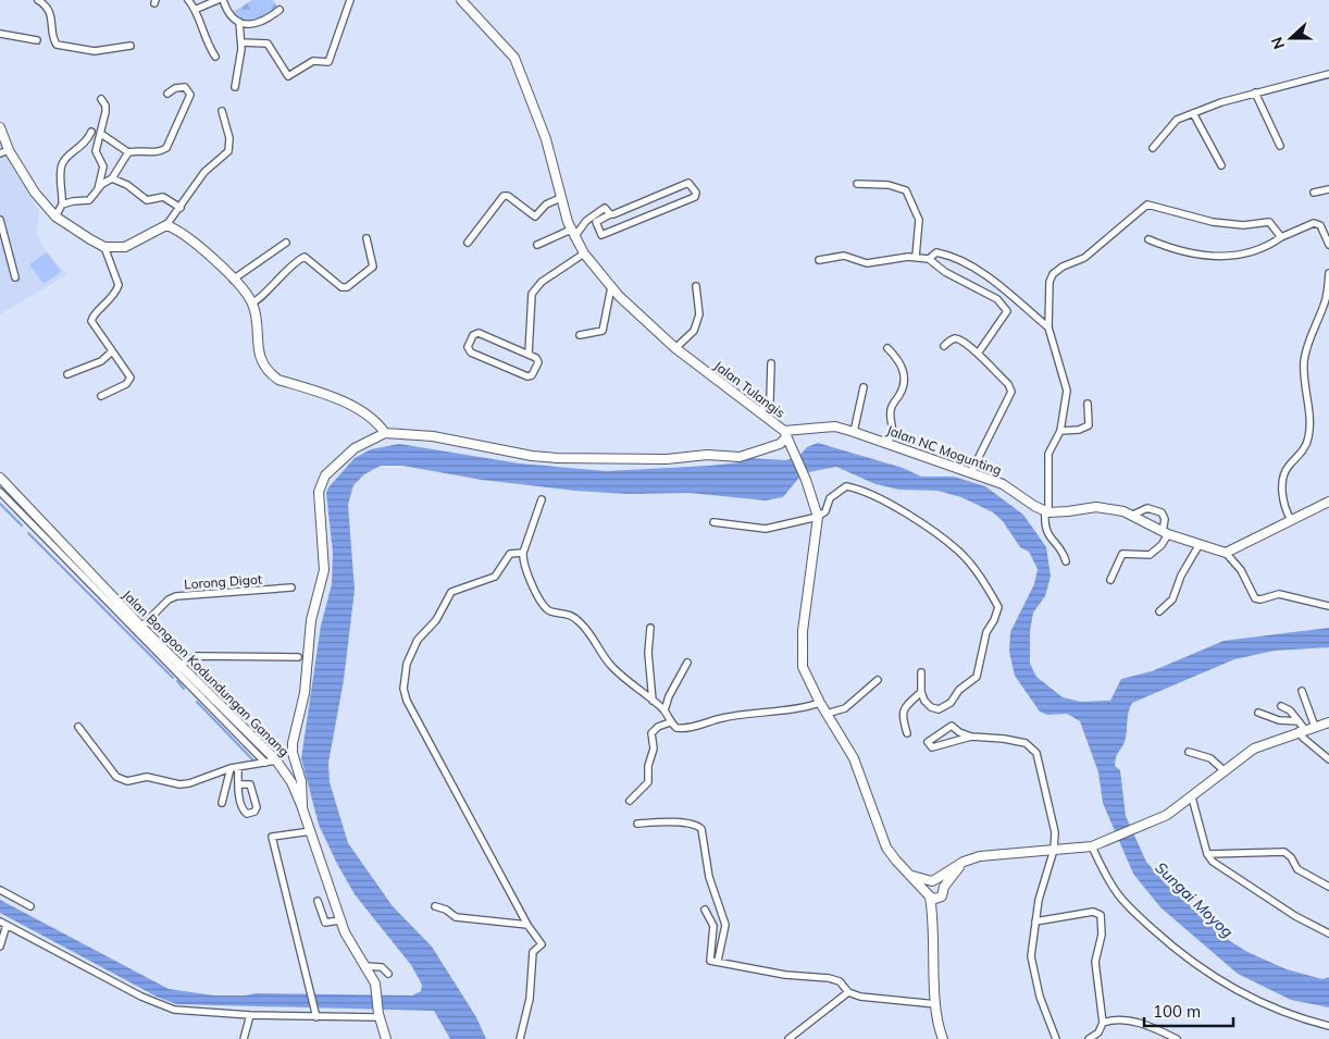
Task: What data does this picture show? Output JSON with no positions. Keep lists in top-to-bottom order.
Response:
{
  "streets": {
    "street": [
      "Jalan Tulangis",
      "Jalan NC Mogunting",
      "Lorong Digot",
      "Jalan Bongoon Kodundungan Ganang"
    ]
  },
  "crossings": [
    ["Jalan Tulangis", "Jalan NC Mogunting"],
    ["Lorong Digot", "Jalan Bongoon Kodundungan Ganang"]
  ],
  "water": ["Sungai Moyog"],
  "scale_bar": "100 m",
  "north": "left"
}
